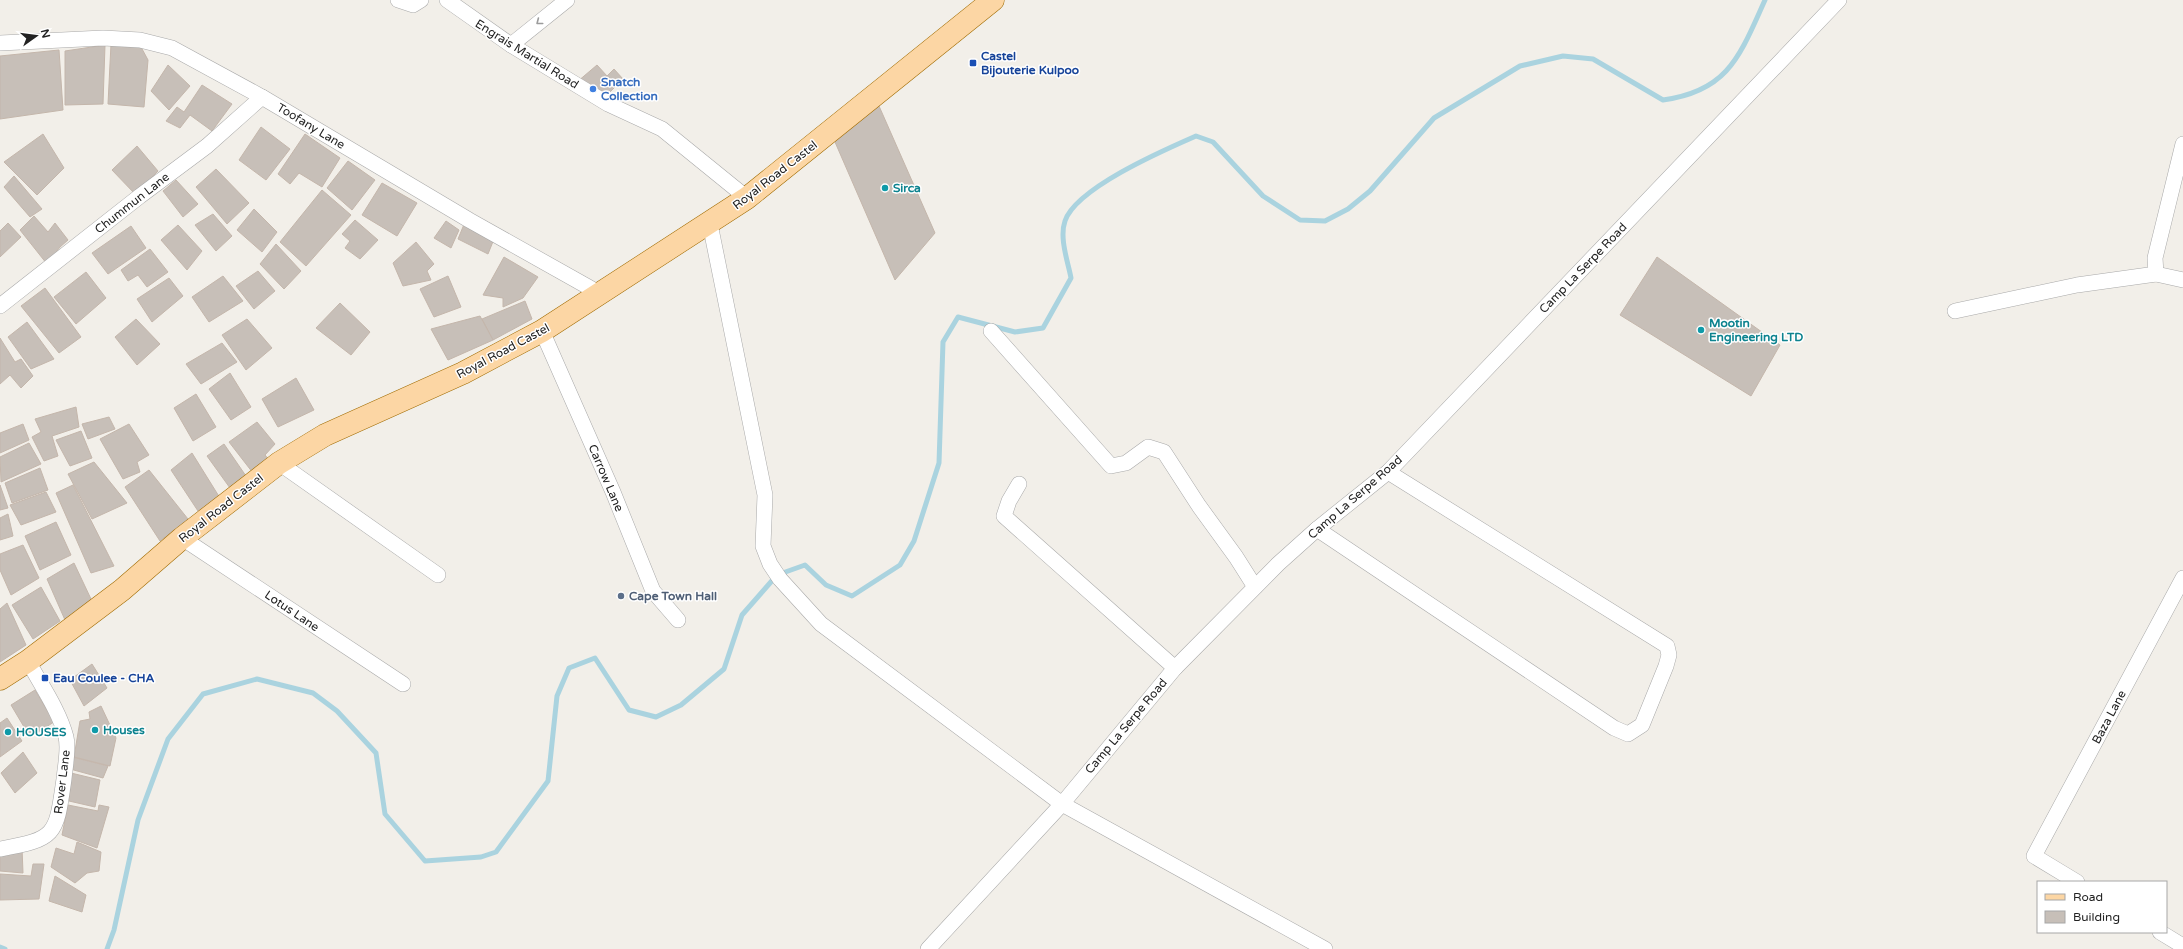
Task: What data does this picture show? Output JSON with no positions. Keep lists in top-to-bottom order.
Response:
{
  "streets": {
    "main road": ["Royal Road Castel"],
    "street": [
      "Engrais Martial Road",
      "Toofany Lane",
      "Chummun Lane",
      "Camp La Serpe Road",
      "Carrow Lane",
      "Lotus Lane",
      "Baza Lane",
      "Rover Lane"
    ]
  },
  "crossings": [
    ["Engrais Martial Road", "Royal Road Castel"],
    ["Toofany Lane", "Royal Road Castel"],
    ["Toofany Lane", "Chummun Lane"],
    ["Royal Road Castel", "Carrow Lane"],
    ["Royal Road Castel", "Lotus Lane"],
    ["Royal Road Castel", "Rover Lane"]
  ],
  "places": {
    "transit": ["Castel Bijouterie Kulpoo", "Eau Coulee - CHA"],
    "other": [
      "Snatch Collection",
      "Sirca",
      "Mootin Engineering LTD",
      "Cape Town Hall",
      "Houses",
      "HOUSES"
    ]
  },
  "legend": ["Road", "Building"],
  "north": "right"
}
